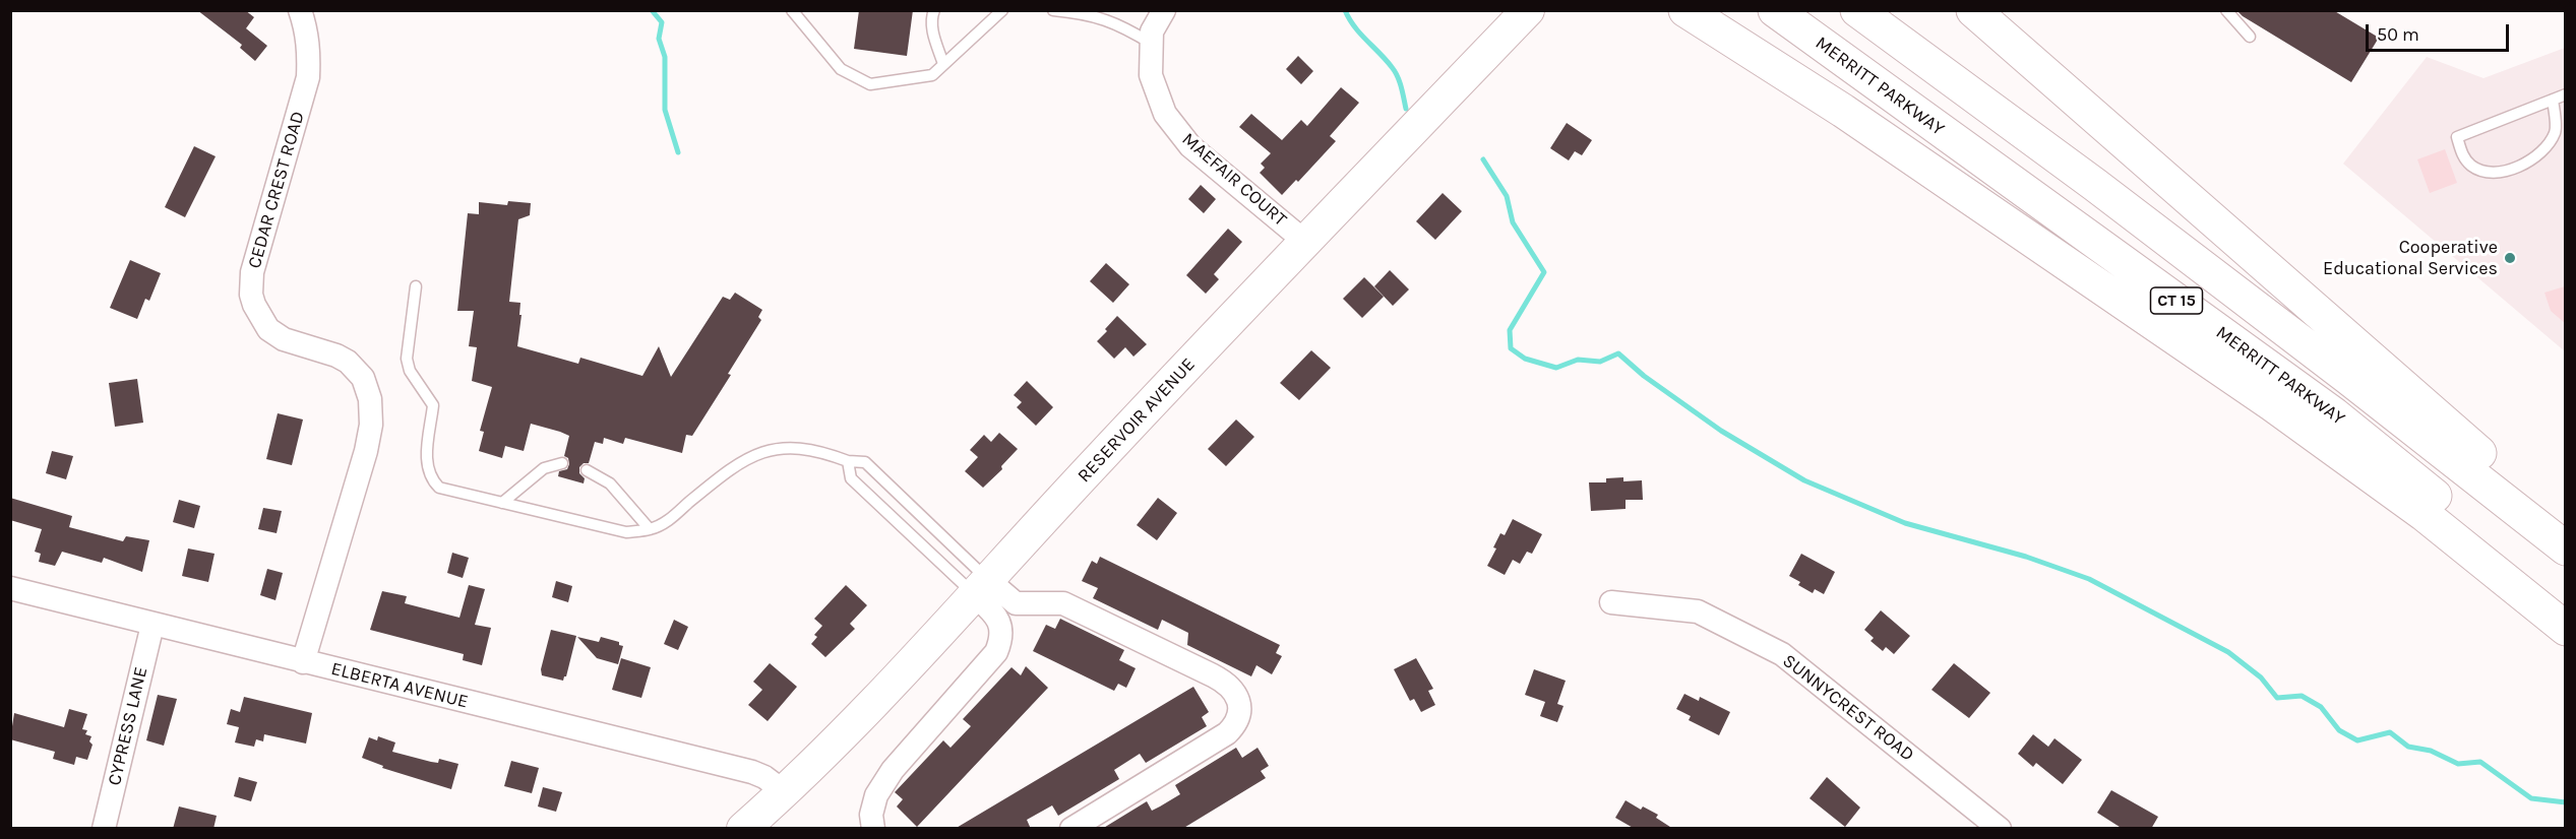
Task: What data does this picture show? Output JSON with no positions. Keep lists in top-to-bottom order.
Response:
{
  "streets": {
    "highway": ["MERRITT PARKWAY", "CT 15"],
    "main road": ["RESERVOIR AVENUE"],
    "street": [
      "MAEFAIR COURT",
      "CEDAR CREST ROAD",
      "ELBERTA AVENUE",
      "SUNNYCREST ROAD",
      "CYPRESS LANE"
    ]
  },
  "crossings": [
    ["MAEFAIR COURT", "RESERVOIR AVENUE"],
    ["CEDAR CREST ROAD", "ELBERTA AVENUE"],
    ["RESERVOIR AVENUE", "ELBERTA AVENUE"],
    ["ELBERTA AVENUE", "CYPRESS LANE"]
  ],
  "places": ["Cooperative Educational Services"],
  "scale_bar": "50 m"
}
